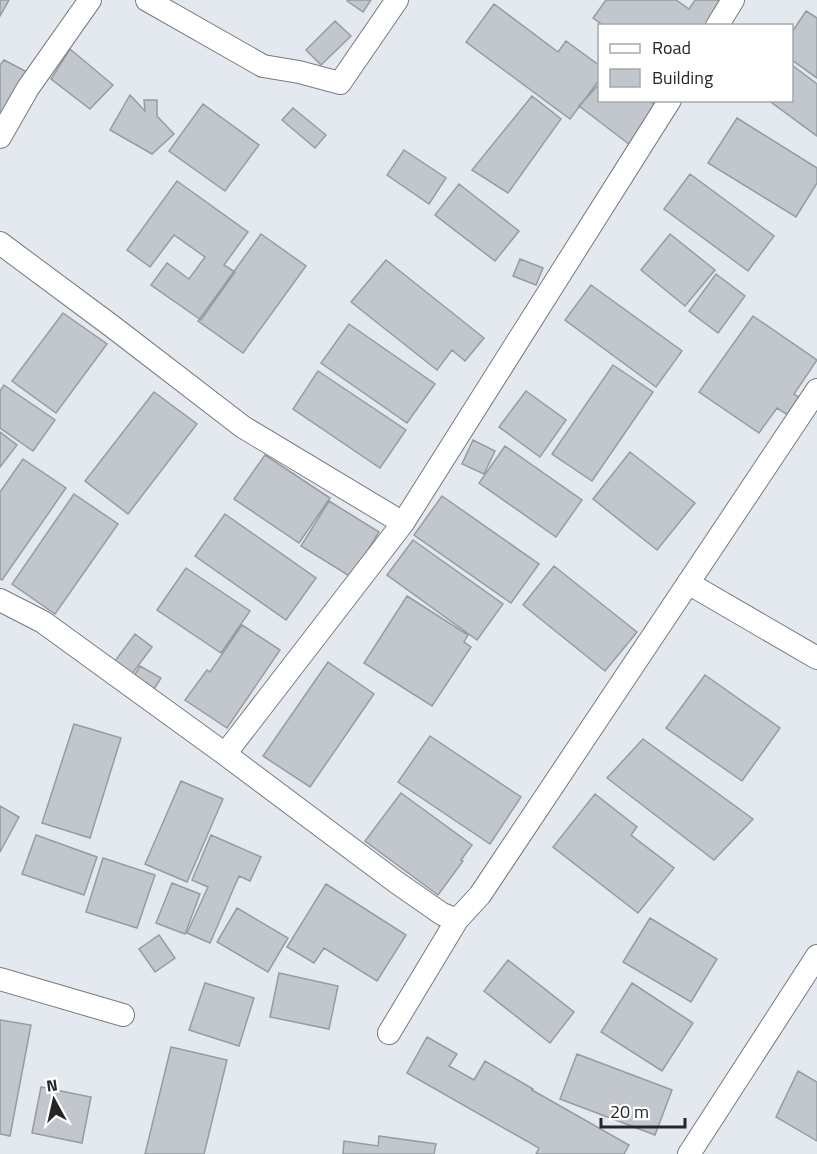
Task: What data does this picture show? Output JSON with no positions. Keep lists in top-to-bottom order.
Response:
{
  "legend": ["Road", "Building"],
  "scale_bar": "20 m",
  "north": "top"
}
